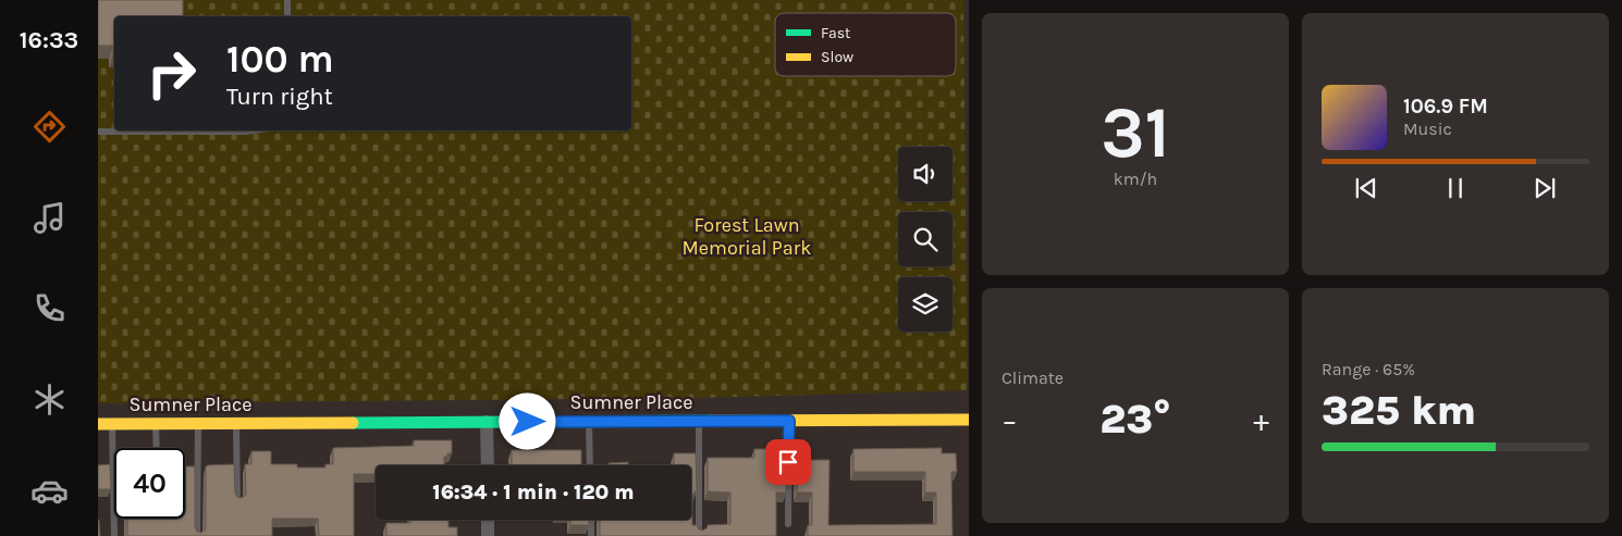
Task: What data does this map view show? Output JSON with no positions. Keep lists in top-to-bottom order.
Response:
{
  "streets": {
    "street": ["Sumner Place"]
  },
  "parks": ["Forest Lawn Memorial Park"],
  "legend": ["Fast", "Slow"],
  "page": {
    "tabs": "16:33",
    "tile": [
      ["31", "km/h"],
      "Climate",
      ["Range · 65%", "325 km"]
    ],
    "turn": ["100 m", "Turn right"],
    "song": ["106.9 FM", "Music"],
    "heat": ["−", "23°", "+"],
    "limit": "40",
    "trip": "16:34 · 1 min · 120 m"
  }
}
